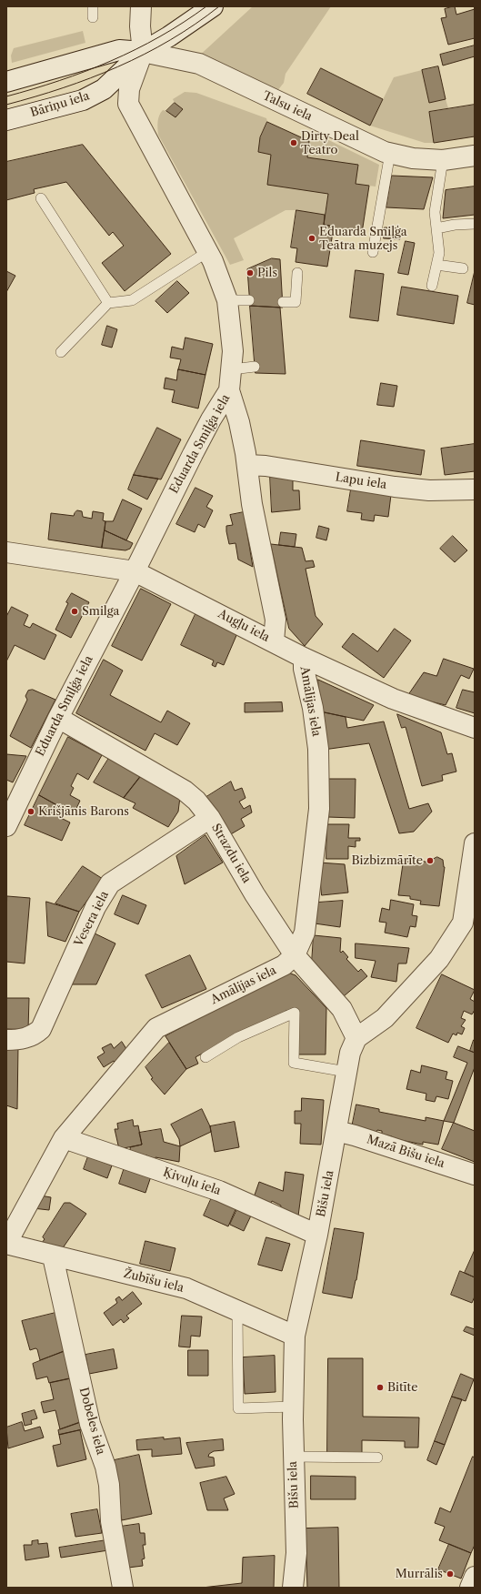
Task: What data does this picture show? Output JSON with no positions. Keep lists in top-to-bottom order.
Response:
{
  "streets": {
    "street": [
      "Bāriņu iela",
      "Talsu iela",
      "Eduarda Smiļģa iela",
      "Lapu iela",
      "Augļu iela",
      "Amālijas iela",
      "Strazdu iela",
      "Vesera iela",
      "Mazā Bišu iela",
      "Ķivuļu iela",
      "Bišu iela",
      "Žubīšu iela",
      "Dobeles iela"
    ]
  },
  "crossings": [
    ["Bāriņu iela", "Talsu iela"],
    ["Bāriņu iela", "Eduarda Smiļģa iela"],
    ["Talsu iela", "Eduarda Smiļģa iela"],
    ["Eduarda Smiļģa iela", "Augļu iela"],
    ["Eduarda Smiļģa iela", "Strazdu iela"],
    ["Augļu iela", "Amālijas iela"],
    ["Amālijas iela", "Strazdu iela"],
    ["Amālijas iela", "Ķivuļu iela"],
    ["Amālijas iela", "Žubīšu iela"],
    ["Strazdu iela", "Vesera iela"],
    ["Strazdu iela", "Bišu iela"],
    ["Mazā Bišu iela", "Bišu iela"],
    ["Ķivuļu iela", "Bišu iela"],
    ["Bišu iela", "Žubīšu iela"],
    ["Žubīšu iela", "Dobeles iela"]
  ],
  "places": [
    "Dirty Deal Teatro",
    "Eduarda Smiļģa Teātra muzejs",
    "Pils",
    "Smilga",
    "Krišjānis Barons",
    "Bizbizmārīte",
    "Bitīte",
    "Murrālis"
  ]
}
